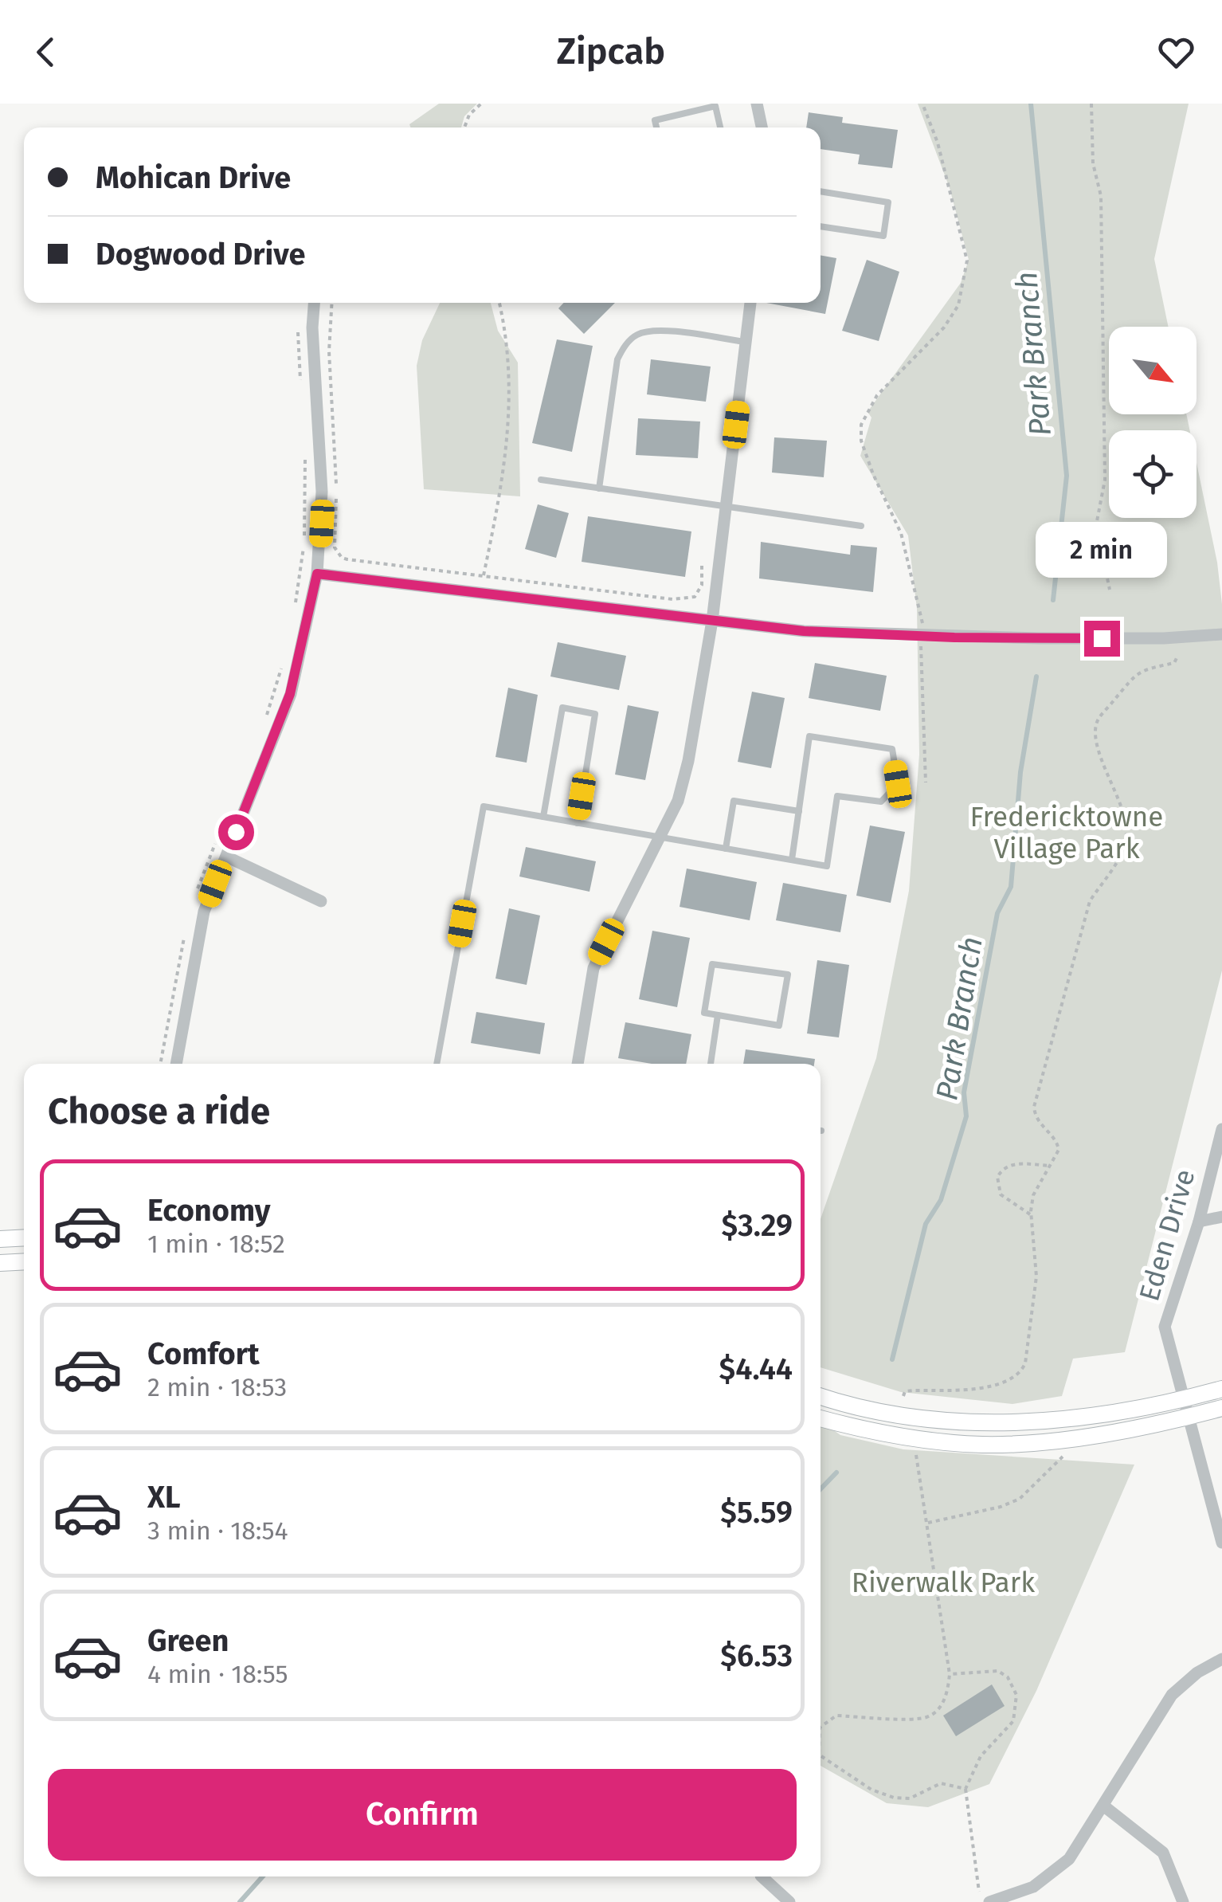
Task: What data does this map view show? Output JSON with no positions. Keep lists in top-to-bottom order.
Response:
{
  "streets": {
    "street": ["Eden Drive"]
  },
  "water": ["Park Branch"],
  "parks": ["Fredericktowne Village Park", "Riverwalk Park"],
  "north": "bottom right",
  "page": {
    "header": "Zipcab",
    "banner": ["Mohican Drive", "Dogwood Drive"],
    "bubble": "2 min",
    "heading": "Choose a ride",
    "list": [
      {
        "name": "Economy",
        "note": "1 min · 18:52",
        "value": "$3.29"
      },
      {
        "name": "Comfort",
        "note": "2 min · 18:53",
        "value": "$4.44"
      },
      {
        "name": "XL",
        "note": "3 min · 18:54",
        "value": "$5.59"
      },
      {
        "name": "Green",
        "note": "4 min · 18:55",
        "value": "$6.53"
      }
    ],
    "buttons": "Confirm"
  }
}
